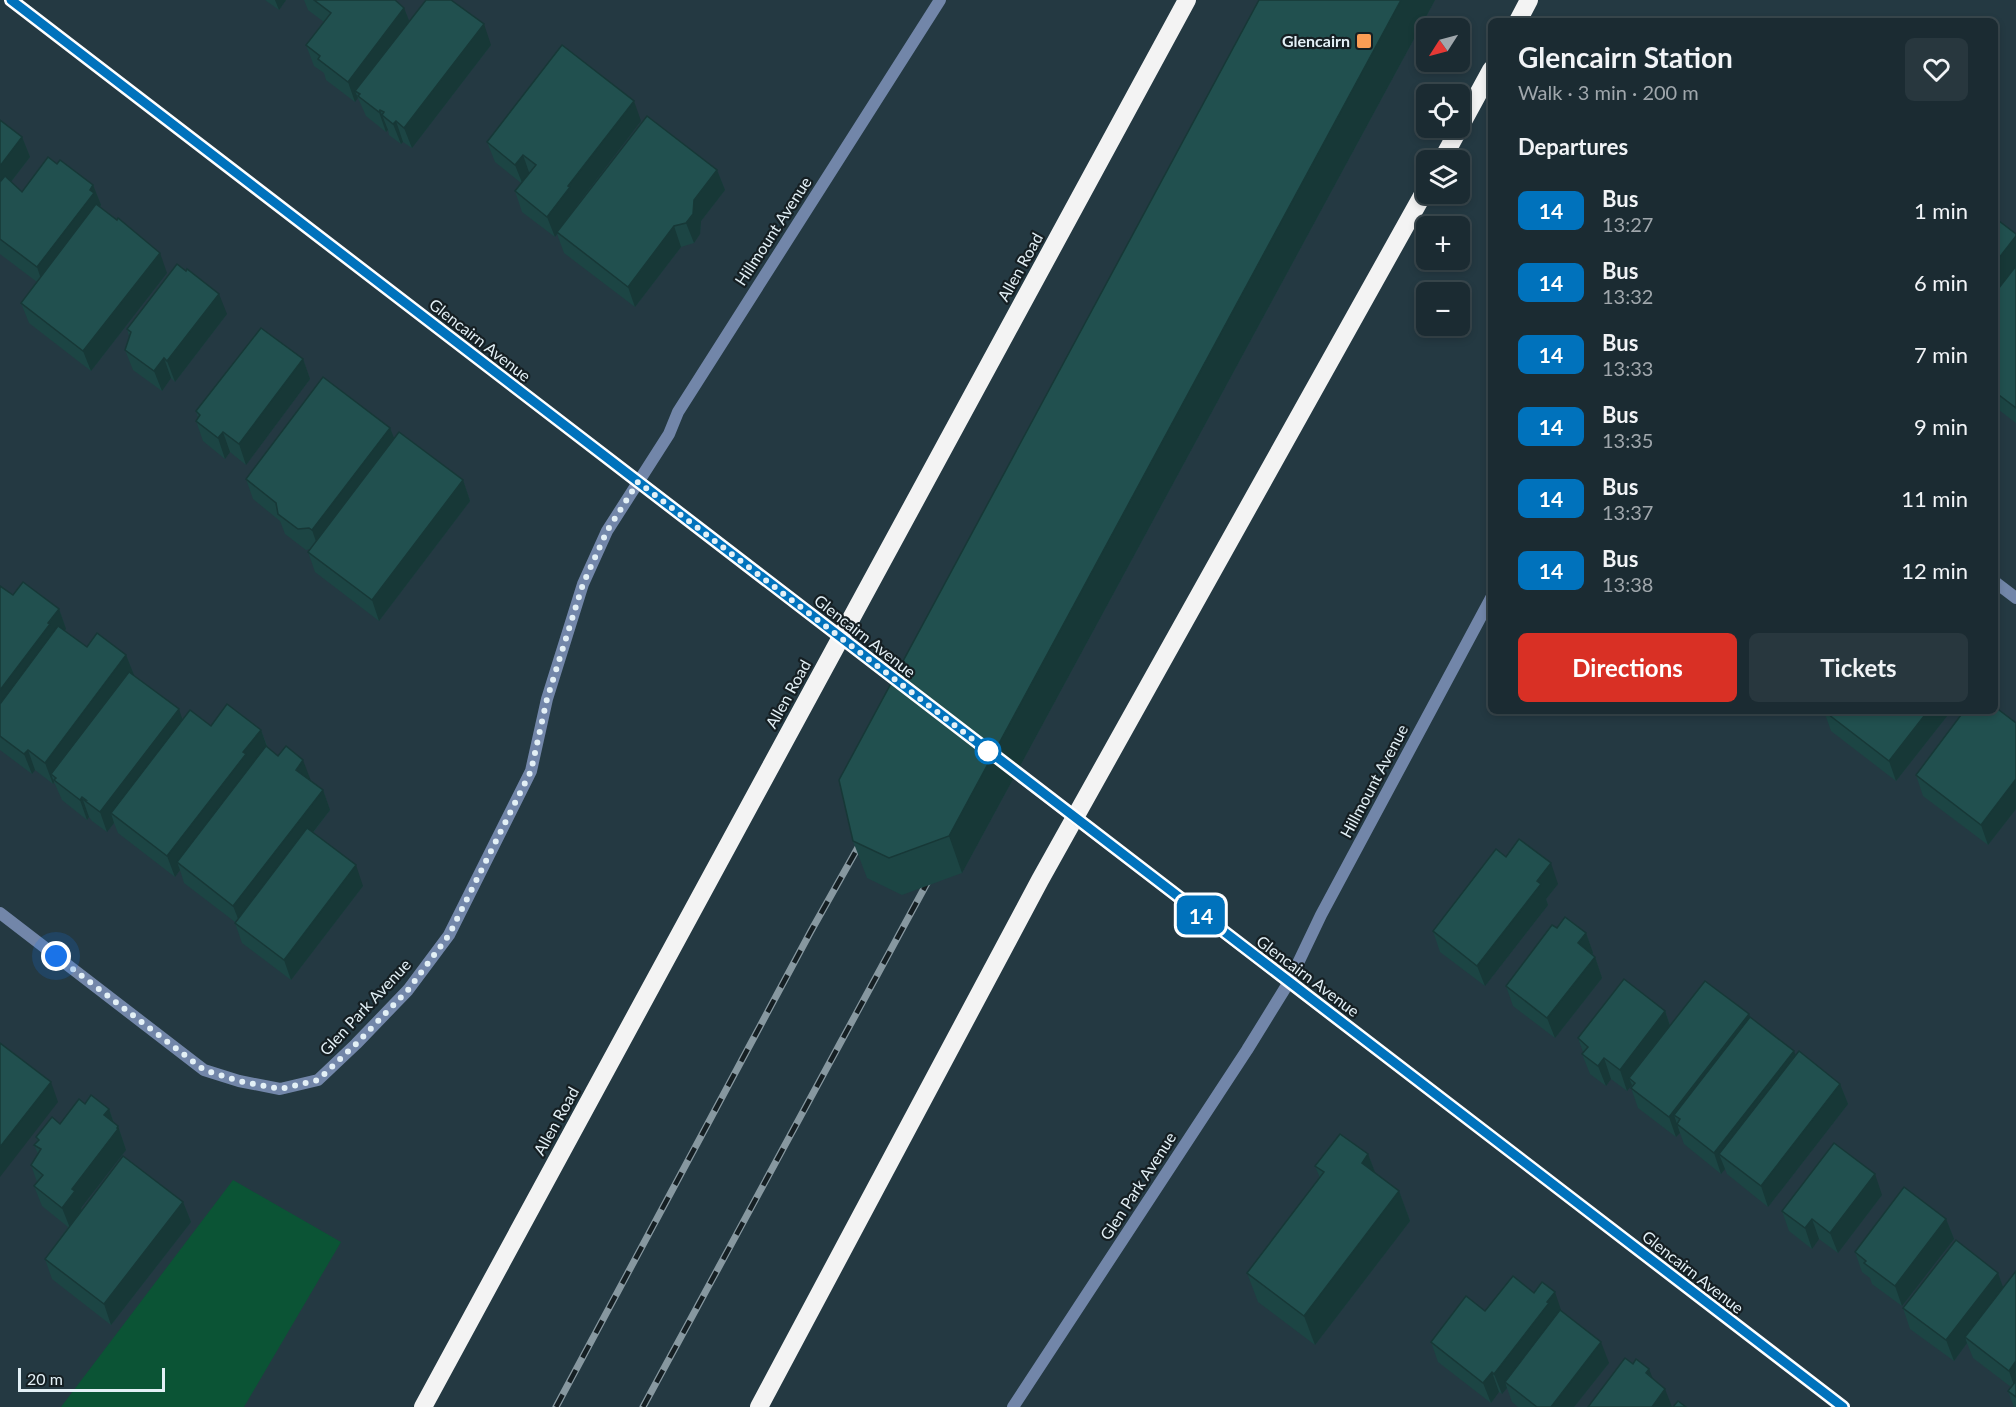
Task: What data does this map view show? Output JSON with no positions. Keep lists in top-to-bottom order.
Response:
{
  "streets": {
    "highway": ["Allen Road"],
    "street": ["Hillmount Avenue", "Glencairn Avenue", "Glen Park Avenue"]
  },
  "crossings": [
    ["Hillmount Avenue", "Glencairn Avenue"],
    ["Hillmount Avenue", "Glen Park Avenue"],
    ["Glencairn Avenue", "Glen Park Avenue"]
  ],
  "places": {
    "transit": ["Glencairn"]
  },
  "lines": ["bus line 14"],
  "scale_bar": "20 m",
  "north": "bottom left",
  "page": {
    "on_map": "14",
    "map_buttons": ["+", "−"],
    "heading": [
      ["Glencairn Station", "Walk · 3 min · 200 m"],
      "Departures"
    ],
    "list": [
      {
        "mark": "14",
        "name": "Bus",
        "note": "13:27",
        "value": "1 min"
      },
      {
        "mark": "14",
        "name": "Bus",
        "note": "13:32",
        "value": "6 min"
      },
      {
        "mark": "14",
        "name": "Bus",
        "note": "13:33",
        "value": "7 min"
      },
      {
        "mark": "14",
        "name": "Bus",
        "note": "13:35",
        "value": "9 min"
      },
      {
        "mark": "14",
        "name": "Bus",
        "note": "13:37",
        "value": "11 min"
      },
      {
        "mark": "14",
        "name": "Bus",
        "note": "13:38",
        "value": "12 min"
      }
    ],
    "buttons": ["Directions", "Tickets"],
    "scale": "20 m"
  }
}
